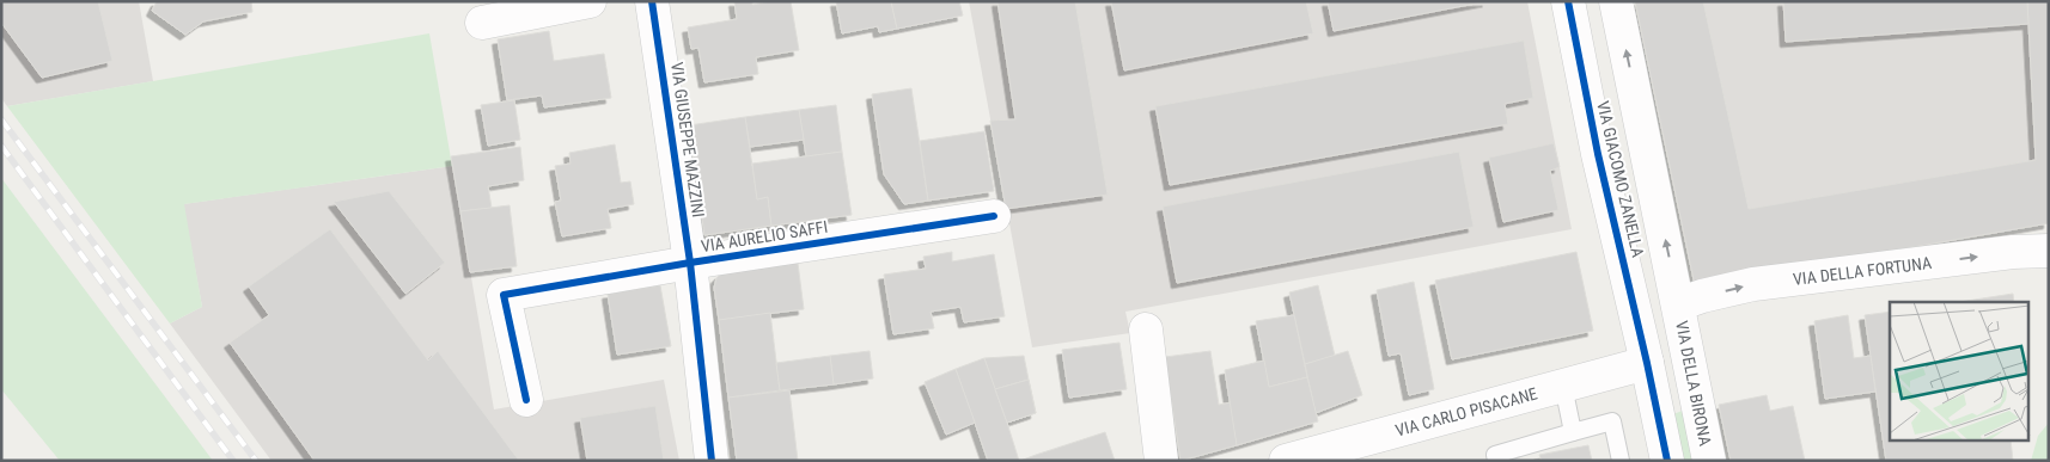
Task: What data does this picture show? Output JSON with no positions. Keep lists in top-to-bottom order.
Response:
{
  "streets": {
    "street": [
      "VIA GIUSEPPE MAZZINI",
      "VIA GIACOMO ZANELLA",
      "VIA AURELIO SAFFI",
      "VIA DELLA FORTUNA",
      "VIA DELLA BIRONA",
      "VIA CARLO PISACANE"
    ]
  },
  "crossings": [
    ["VIA GIUSEPPE MAZZINI", "VIA AURELIO SAFFI"],
    ["VIA GIACOMO ZANELLA", "VIA DELLA FORTUNA"],
    ["VIA GIACOMO ZANELLA", "VIA DELLA BIRONA"],
    ["VIA GIACOMO ZANELLA", "VIA CARLO PISACANE"],
    ["VIA DELLA FORTUNA", "VIA DELLA BIRONA"]
  ],
  "one_way": ["VIA DELLA FORTUNA"]
}
